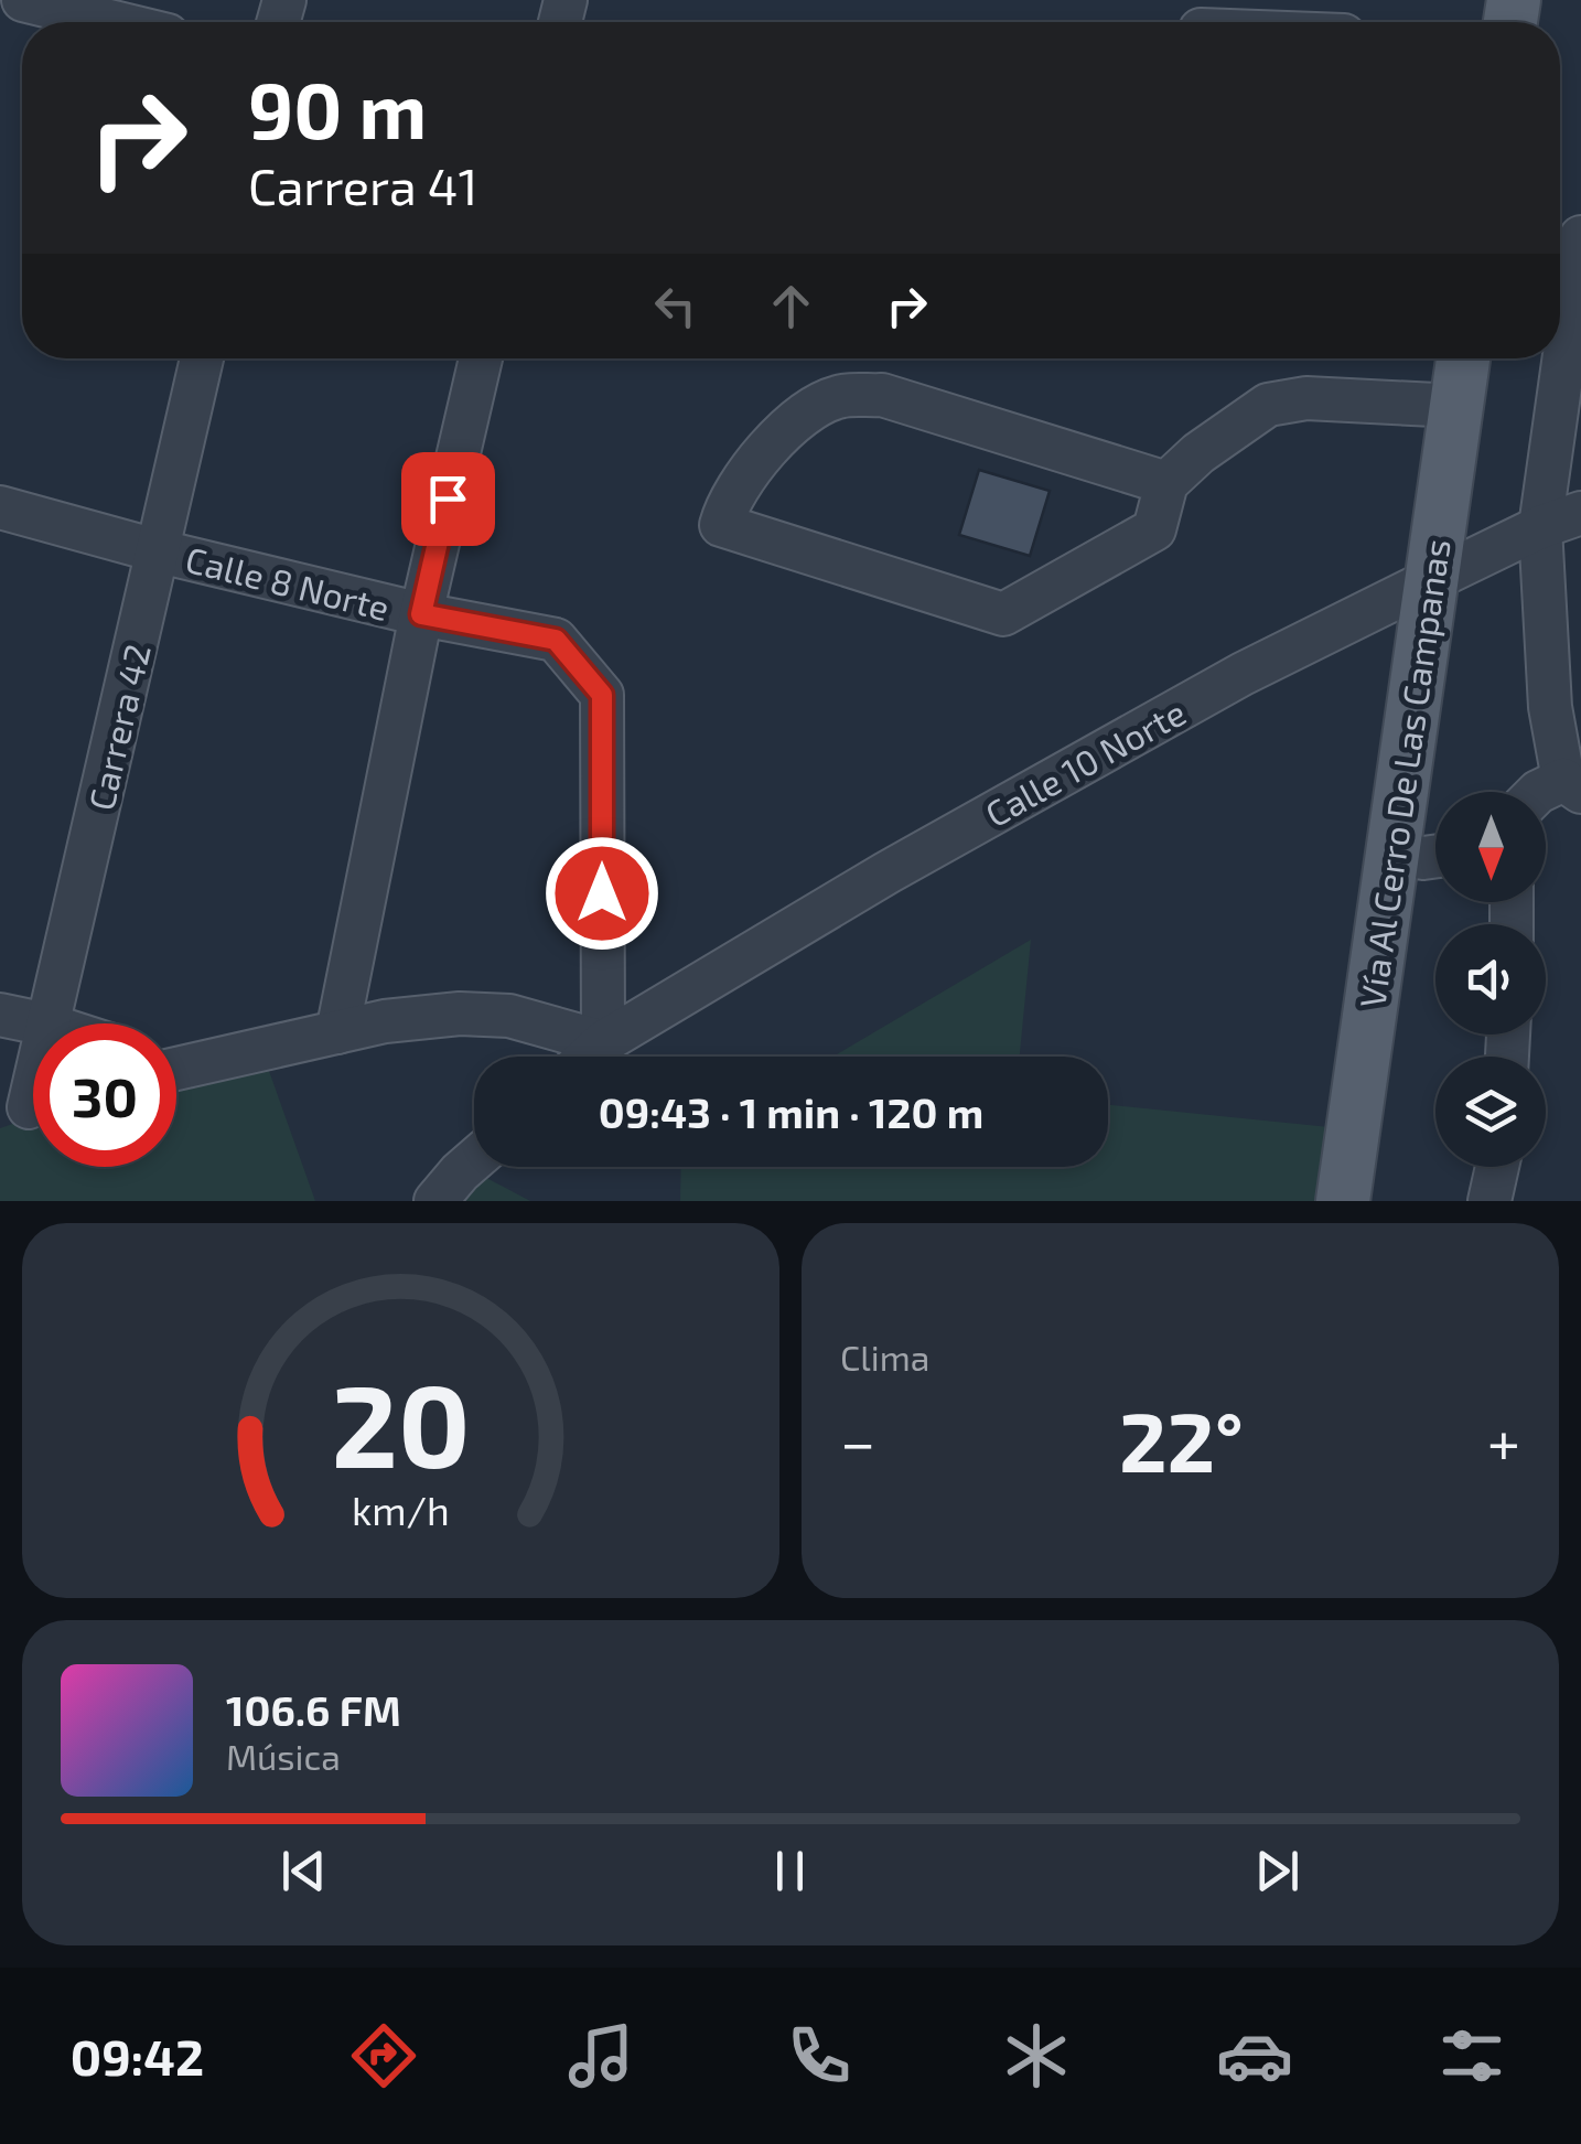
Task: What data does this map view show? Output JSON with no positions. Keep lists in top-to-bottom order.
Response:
{
  "streets": {
    "main road": ["Vía Al Cerro De Las Campanas"],
    "street": ["Calle 8 Norte", "Carrera 42", "Calle 10 Norte"]
  },
  "crossings": [
    ["Calle 8 Norte", "Carrera 42"],
    ["Calle 8 Norte", "Calle 10 Norte"],
    ["Calle 10 Norte", "Vía Al Cerro De Las Campanas"]
  ],
  "north": "bottom",
  "page": {
    "turn": ["90 m", "Carrera 41"],
    "limit": "30",
    "trip": "09:43 · 1 min · 120 m",
    "tile": "Clima",
    "heat": ["−", "22°", "+"],
    "song": ["106.6 FM", "Música"],
    "tabs": "09:42",
    "gauge": ["20", "km/h"]
  }
}
